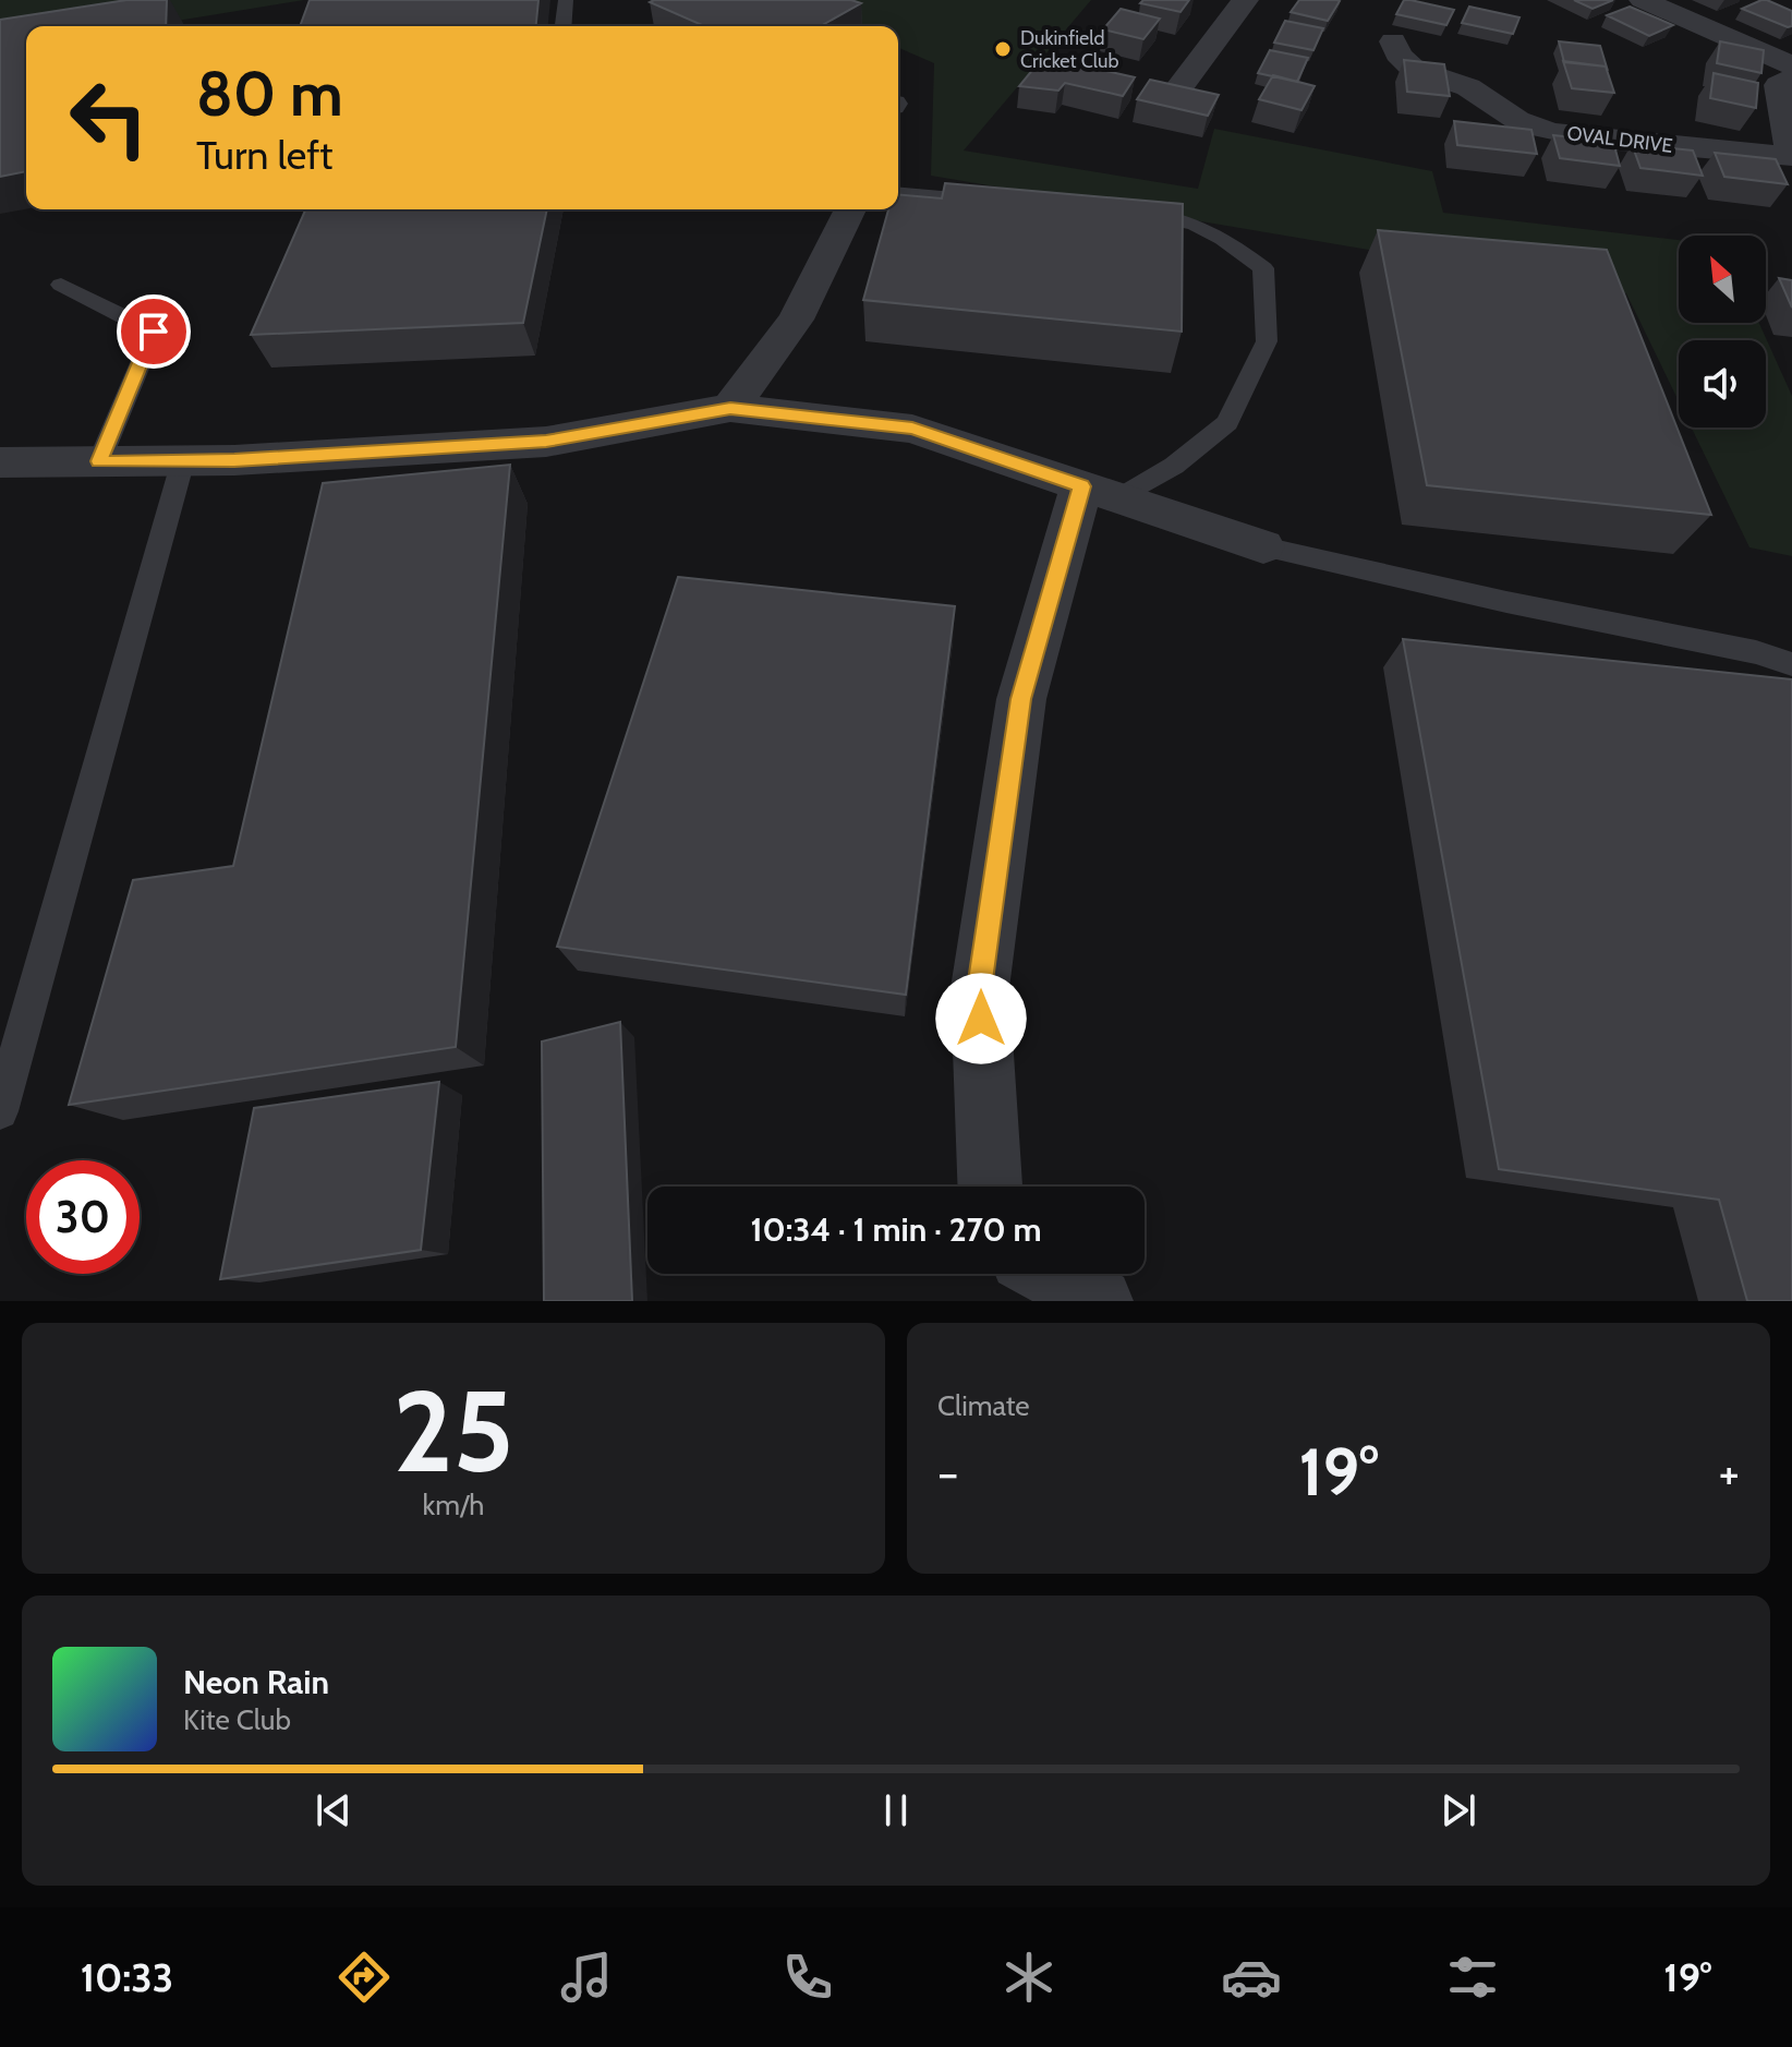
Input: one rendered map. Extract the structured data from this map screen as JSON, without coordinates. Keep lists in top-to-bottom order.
{
  "streets": {
    "street": ["OVAL DRIVE"]
  },
  "places": ["Dukinfield Cricket Club"],
  "north": "top left",
  "page": {
    "turn": ["80 m", "Turn left"],
    "limit": "30",
    "trip": "10:34 · 1 min · 270 m",
    "tile": [
      ["25", "km/h"],
      "Climate"
    ],
    "heat": ["−", "19°", "+"],
    "song": ["Neon Rain", "Kite Club"],
    "tabs": ["10:33", "19°"]
  }
}
